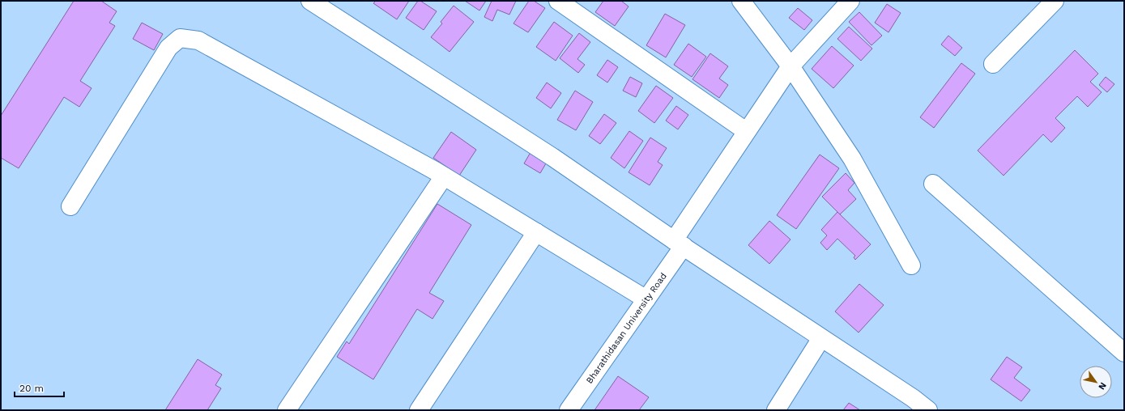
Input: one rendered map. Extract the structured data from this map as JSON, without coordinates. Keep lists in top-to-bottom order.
{
  "streets": {
    "street": ["Bharathidasan University Road"]
  },
  "scale_bar": "20 m",
  "north": "bottom right"
}
